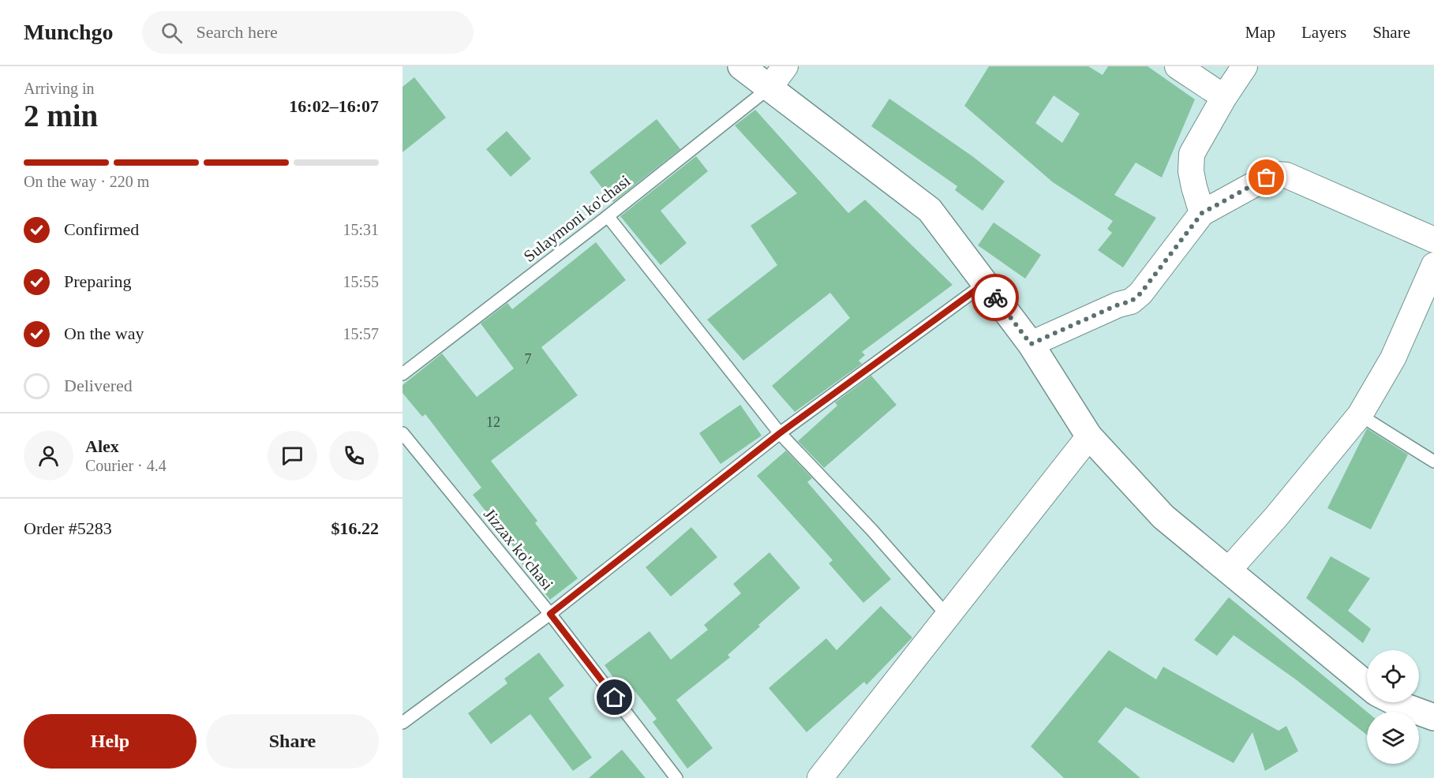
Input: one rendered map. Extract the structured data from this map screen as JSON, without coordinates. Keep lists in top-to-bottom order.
{
  "streets": {
    "lane": ["Sulaymoni ko'chasi", "Jizzax ko'chasi"]
  },
  "house_numbers": ["7", "12"],
  "page": {
    "header": "Munchgo",
    "search": "Search here",
    "nav": ["Map", "Layers", "Share"],
    "heading": ["2 min", "Arriving in", "16:02–16:07"],
    "panel": [
      "Alex",
      "Courier · 4.4",
      "Order #5283",
      "$16.22"
    ],
    "bar": "On the way · 220 m",
    "list": [
      ["Confirmed", "15:31"],
      ["Preparing", "15:55"],
      ["On the way", "15:57"],
      "Delivered"
    ],
    "buttons": ["Help", "Share"]
  }
}
